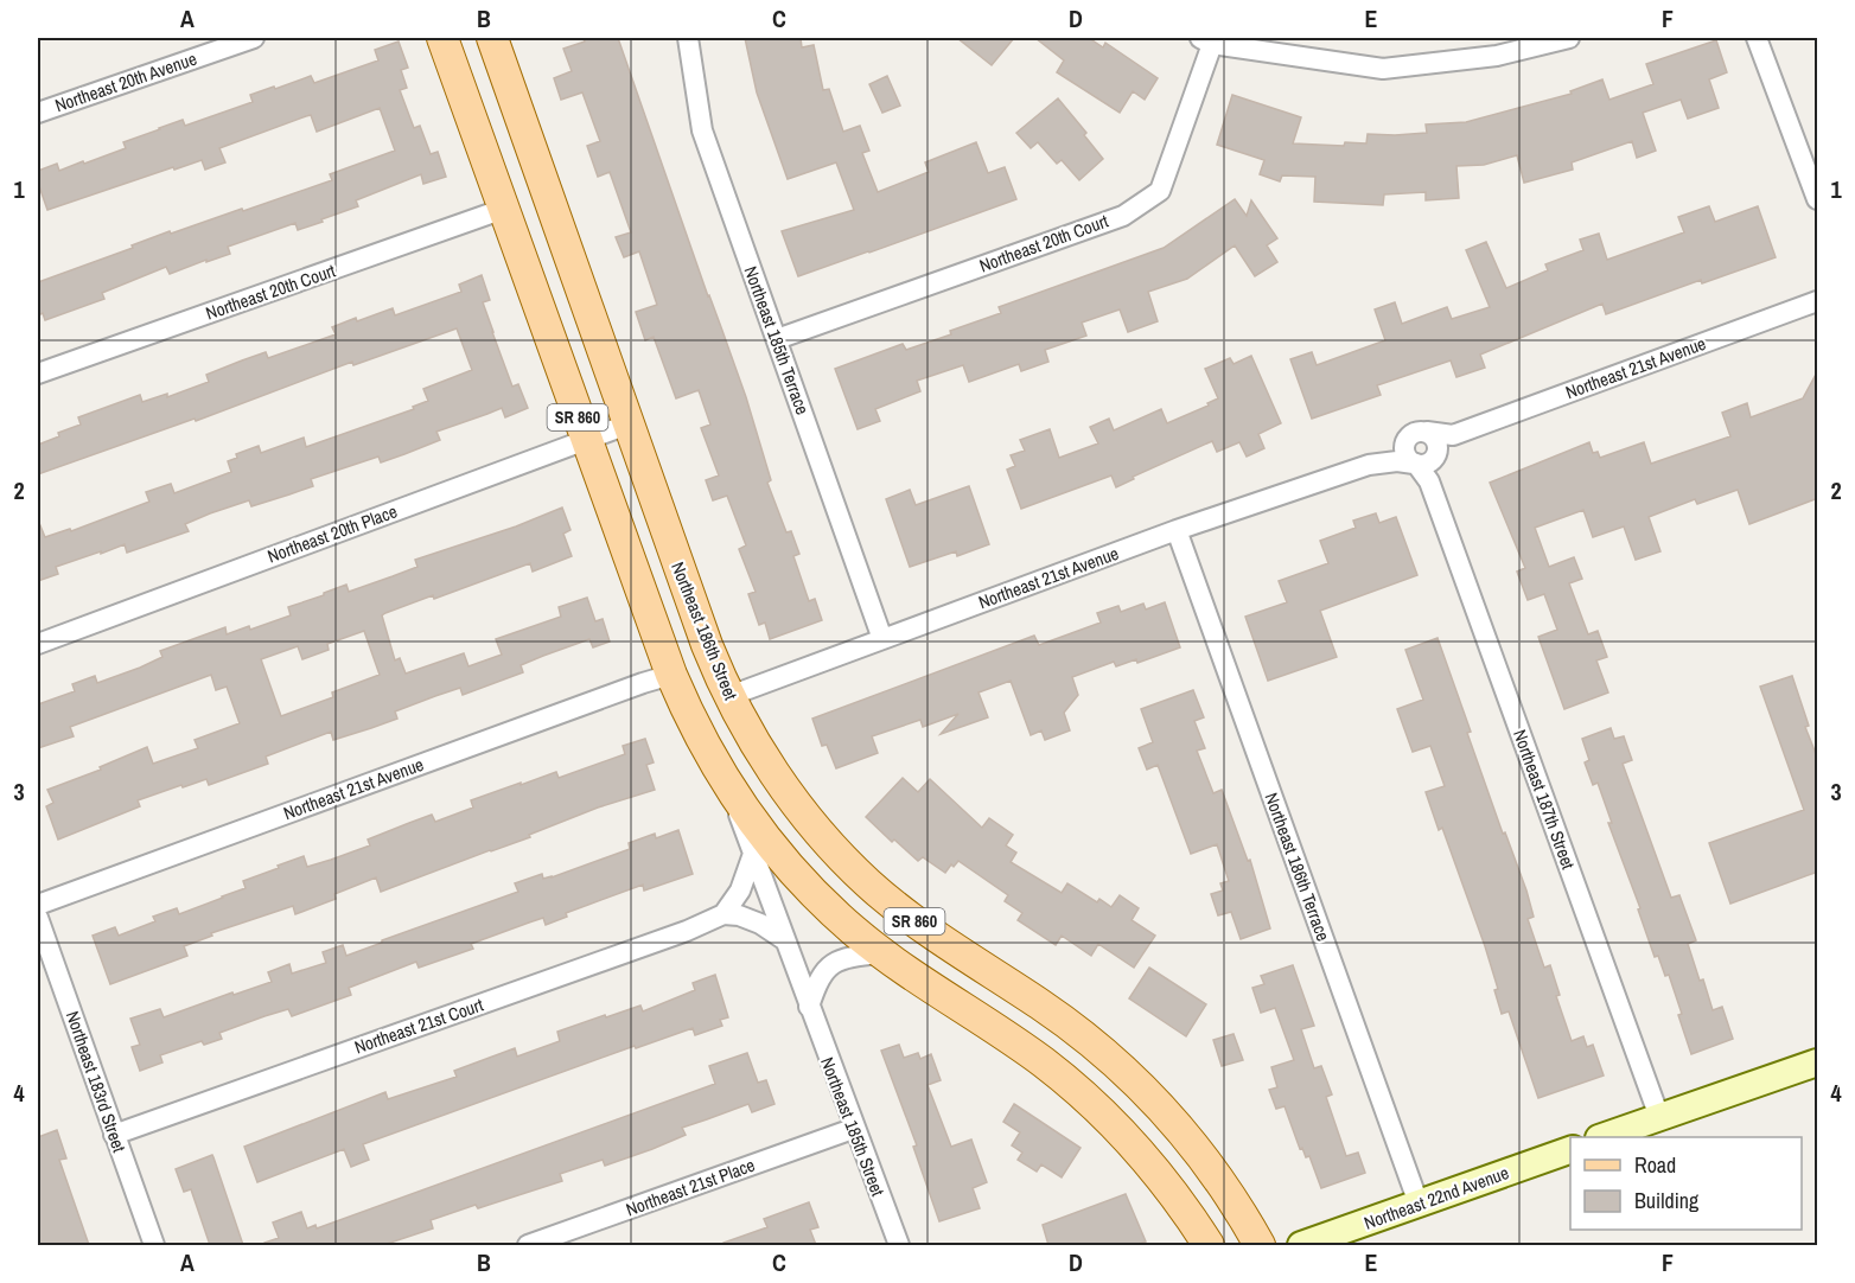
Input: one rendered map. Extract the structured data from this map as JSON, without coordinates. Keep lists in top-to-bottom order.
{
  "streets": {
    "main road": ["SR 860", "Northeast 186th Street"],
    "street": [
      "Northeast 20th Avenue",
      "Northeast 20th Court",
      "Northeast 185th Terrace",
      "Northeast 21st Avenue",
      "Northeast 20th Place",
      "Northeast 187th Street",
      "Northeast 186th Terrace",
      "Northeast 21st Court",
      "Northeast 183rd Street",
      "Northeast 185th Street",
      "Northeast 21st Place",
      "Northeast 22nd Avenue"
    ]
  },
  "crossings": [
    ["Northeast 20th Court", "Northeast 185th Terrace"],
    ["Northeast 20th Court", "SR 860"],
    ["Northeast 185th Terrace", "Northeast 21st Avenue"],
    ["Northeast 21st Avenue", "SR 860"],
    ["Northeast 21st Avenue", "Northeast 186th Street"],
    ["Northeast 21st Avenue", "Northeast 187th Street"],
    ["Northeast 21st Avenue", "Northeast 186th Terrace"],
    ["SR 860", "Northeast 20th Place"],
    ["SR 860", "Northeast 185th Street"],
    ["Northeast 20th Place", "Northeast 186th Street"],
    ["Northeast 186th Terrace", "Northeast 22nd Avenue"],
    ["Northeast 21st Court", "Northeast 183rd Street"],
    ["Northeast 185th Street", "Northeast 21st Place"]
  ],
  "legend": ["Road", "Building"],
  "grid": {
    "columns": [
      "A",
      "B",
      "C",
      "D",
      "E",
      "F"
    ],
    "rows": [
      "1",
      "2",
      "3",
      "4"
    ]
  }
}
